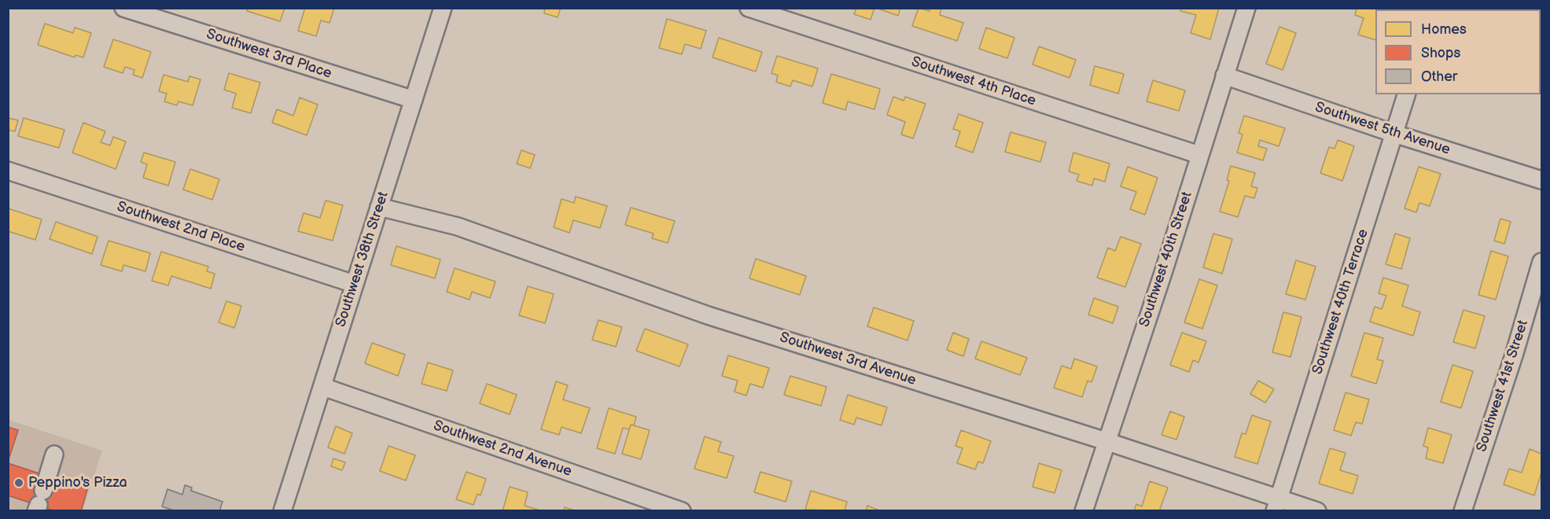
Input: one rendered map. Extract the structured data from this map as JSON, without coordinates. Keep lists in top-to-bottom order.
{
  "streets": {
    "street": [
      "Southwest 3rd Place",
      "Southwest 4th Place",
      "Southwest 5th Avenue",
      "Southwest 2nd Place",
      "Southwest 38th Street",
      "Southwest 40th Street",
      "Southwest 40th Terrace",
      "Southwest 3rd Avenue",
      "Southwest 41st Street",
      "Southwest 2nd Avenue"
    ]
  },
  "crossings": [
    ["Southwest 3rd Place", "Southwest 38th Street"],
    ["Southwest 4th Place", "Southwest 40th Street"],
    ["Southwest 5th Avenue", "Southwest 40th Street"],
    ["Southwest 5th Avenue", "Southwest 40th Terrace"],
    ["Southwest 2nd Place", "Southwest 38th Street"],
    ["Southwest 38th Street", "Southwest 3rd Avenue"],
    ["Southwest 38th Street", "Southwest 2nd Avenue"],
    ["Southwest 40th Street", "Southwest 3rd Avenue"],
    ["Southwest 40th Terrace", "Southwest 3rd Avenue"]
  ],
  "places": ["Peppino's Pizza"],
  "legend": ["Homes", "Shops", "Other"]
}
